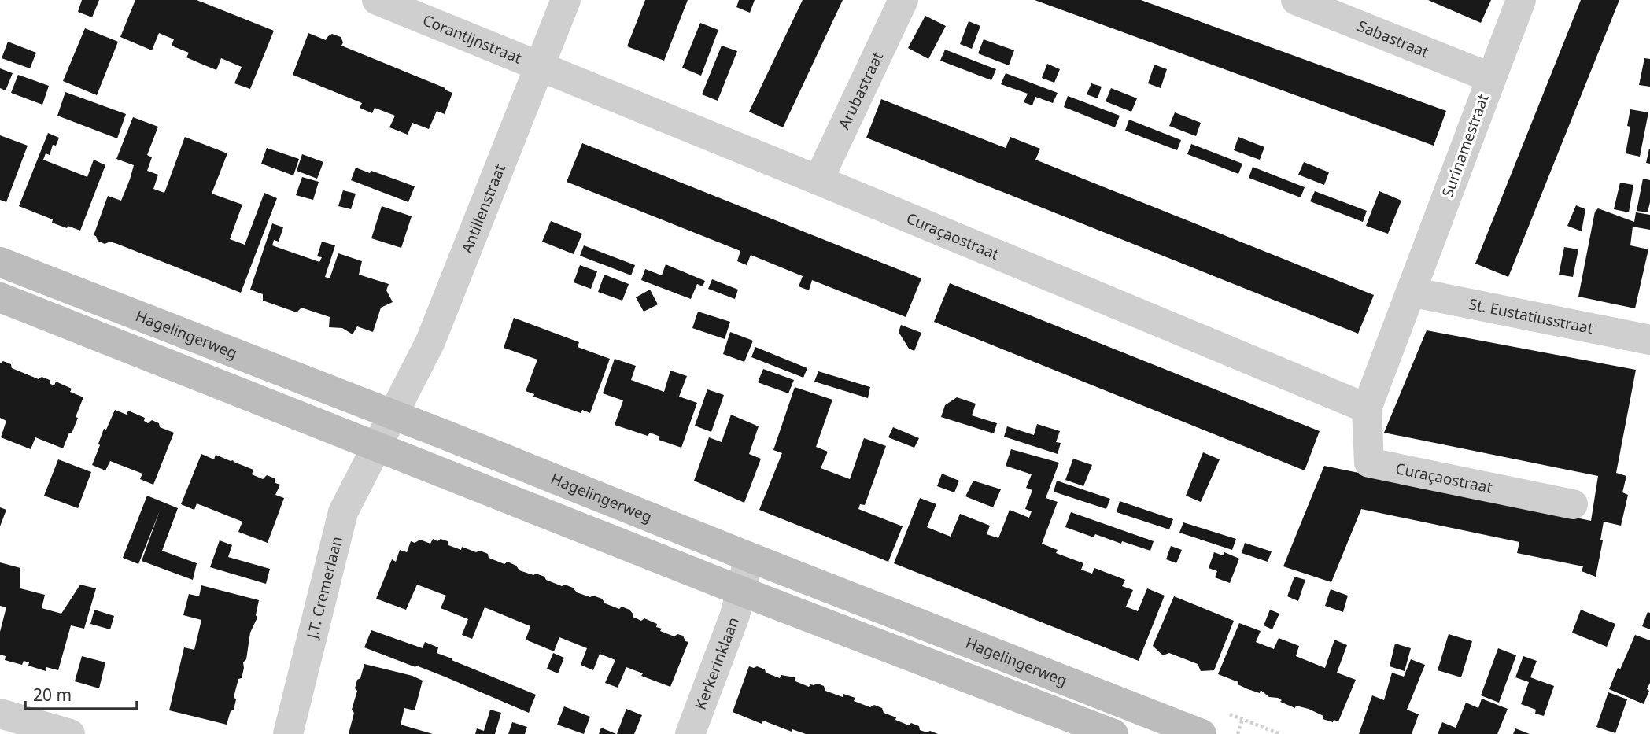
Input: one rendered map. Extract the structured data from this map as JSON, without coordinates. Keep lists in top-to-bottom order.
{
  "streets": {
    "main road": ["Hagelingerweg"],
    "street": [
      "Sabastraat",
      "Corantijnstraat",
      "Arubastraat",
      "Surinamestraat",
      "Antillenstraat",
      "Curaçaostraat",
      "St. Eustatiusstraat",
      "J.T. Cremerlaan",
      "Kerkerinklaan"
    ]
  },
  "crossings": [
    ["Sabastraat", "Surinamestraat"],
    ["Corantijnstraat", "Antillenstraat"],
    ["Corantijnstraat", "Curaçaostraat"],
    ["Arubastraat", "Curaçaostraat"],
    ["Surinamestraat", "Curaçaostraat"],
    ["Surinamestraat", "St. Eustatiusstraat"],
    ["Antillenstraat", "Curaçaostraat"],
    ["Antillenstraat", "Hagelingerweg"],
    ["Antillenstraat", "J.T. Cremerlaan"],
    ["Curaçaostraat", "St. Eustatiusstraat"],
    ["Hagelingerweg", "Kerkerinklaan"]
  ],
  "scale_bar": "20 m"
}
